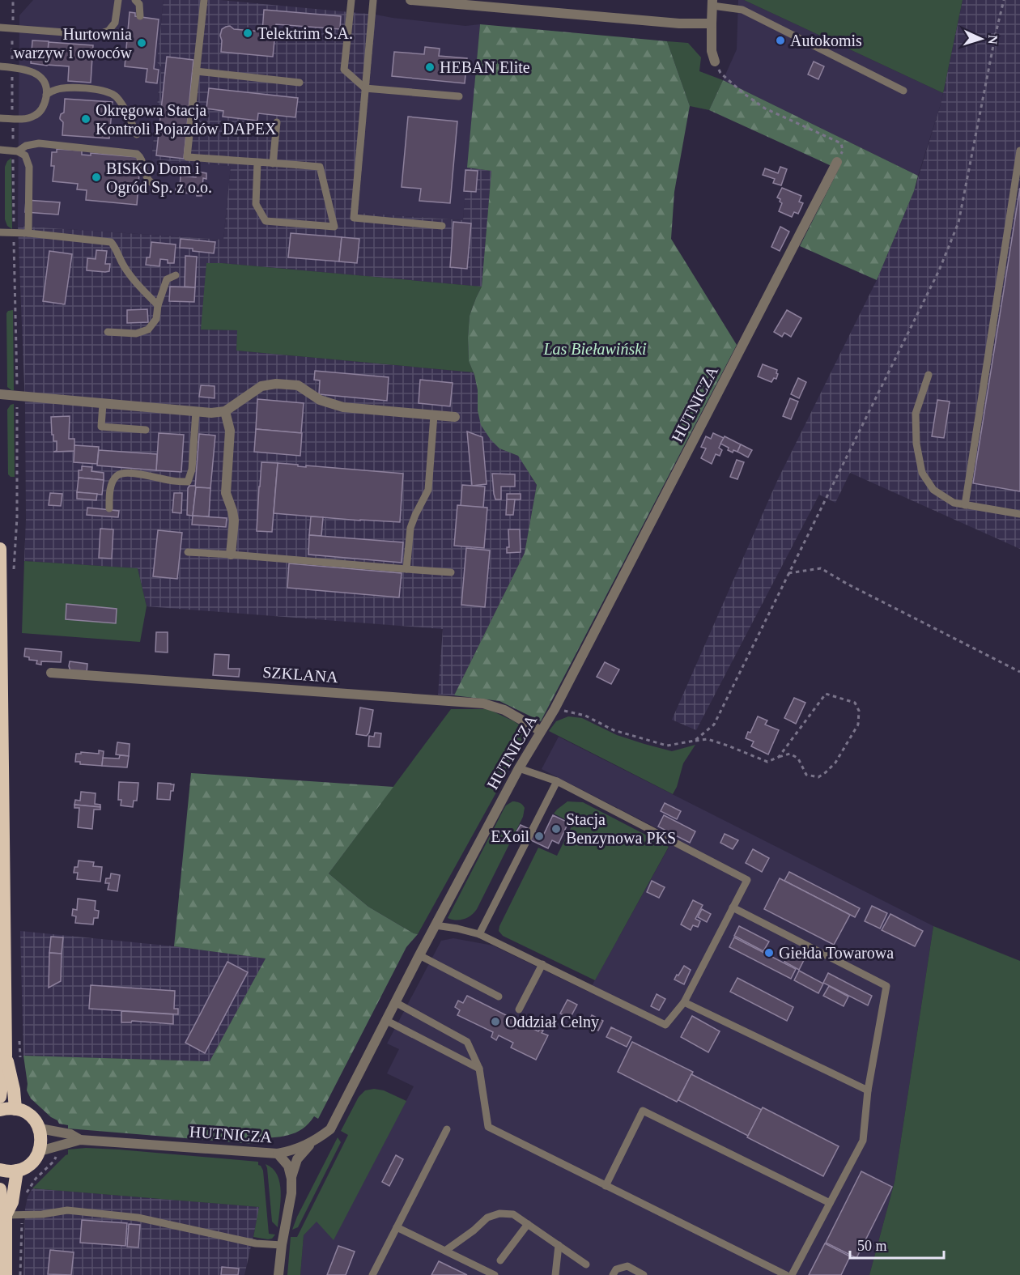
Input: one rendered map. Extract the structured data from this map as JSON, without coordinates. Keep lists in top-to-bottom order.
{
  "streets": {
    "street": ["HUTNICZA", "SZKLANA"]
  },
  "crossings": [
    ["HUTNICZA", "SZKLANA"]
  ],
  "parks": ["Las Bieławiński"],
  "places": [
    "Telektrim S.A.",
    "Autokomis",
    "Hurtownia warzyw i owoców",
    "HEBAN Elite",
    "Okręgowa Stacja Kontroli Pojazdów DAPEX",
    "BISKO Dom i Ogród Sp. z o.o.",
    "Stacja Benzynowa PKS",
    "EXoil",
    "Giełda Towarowa",
    "Oddział Celny"
  ],
  "scale_bar": "50 m",
  "north": "right"
}
